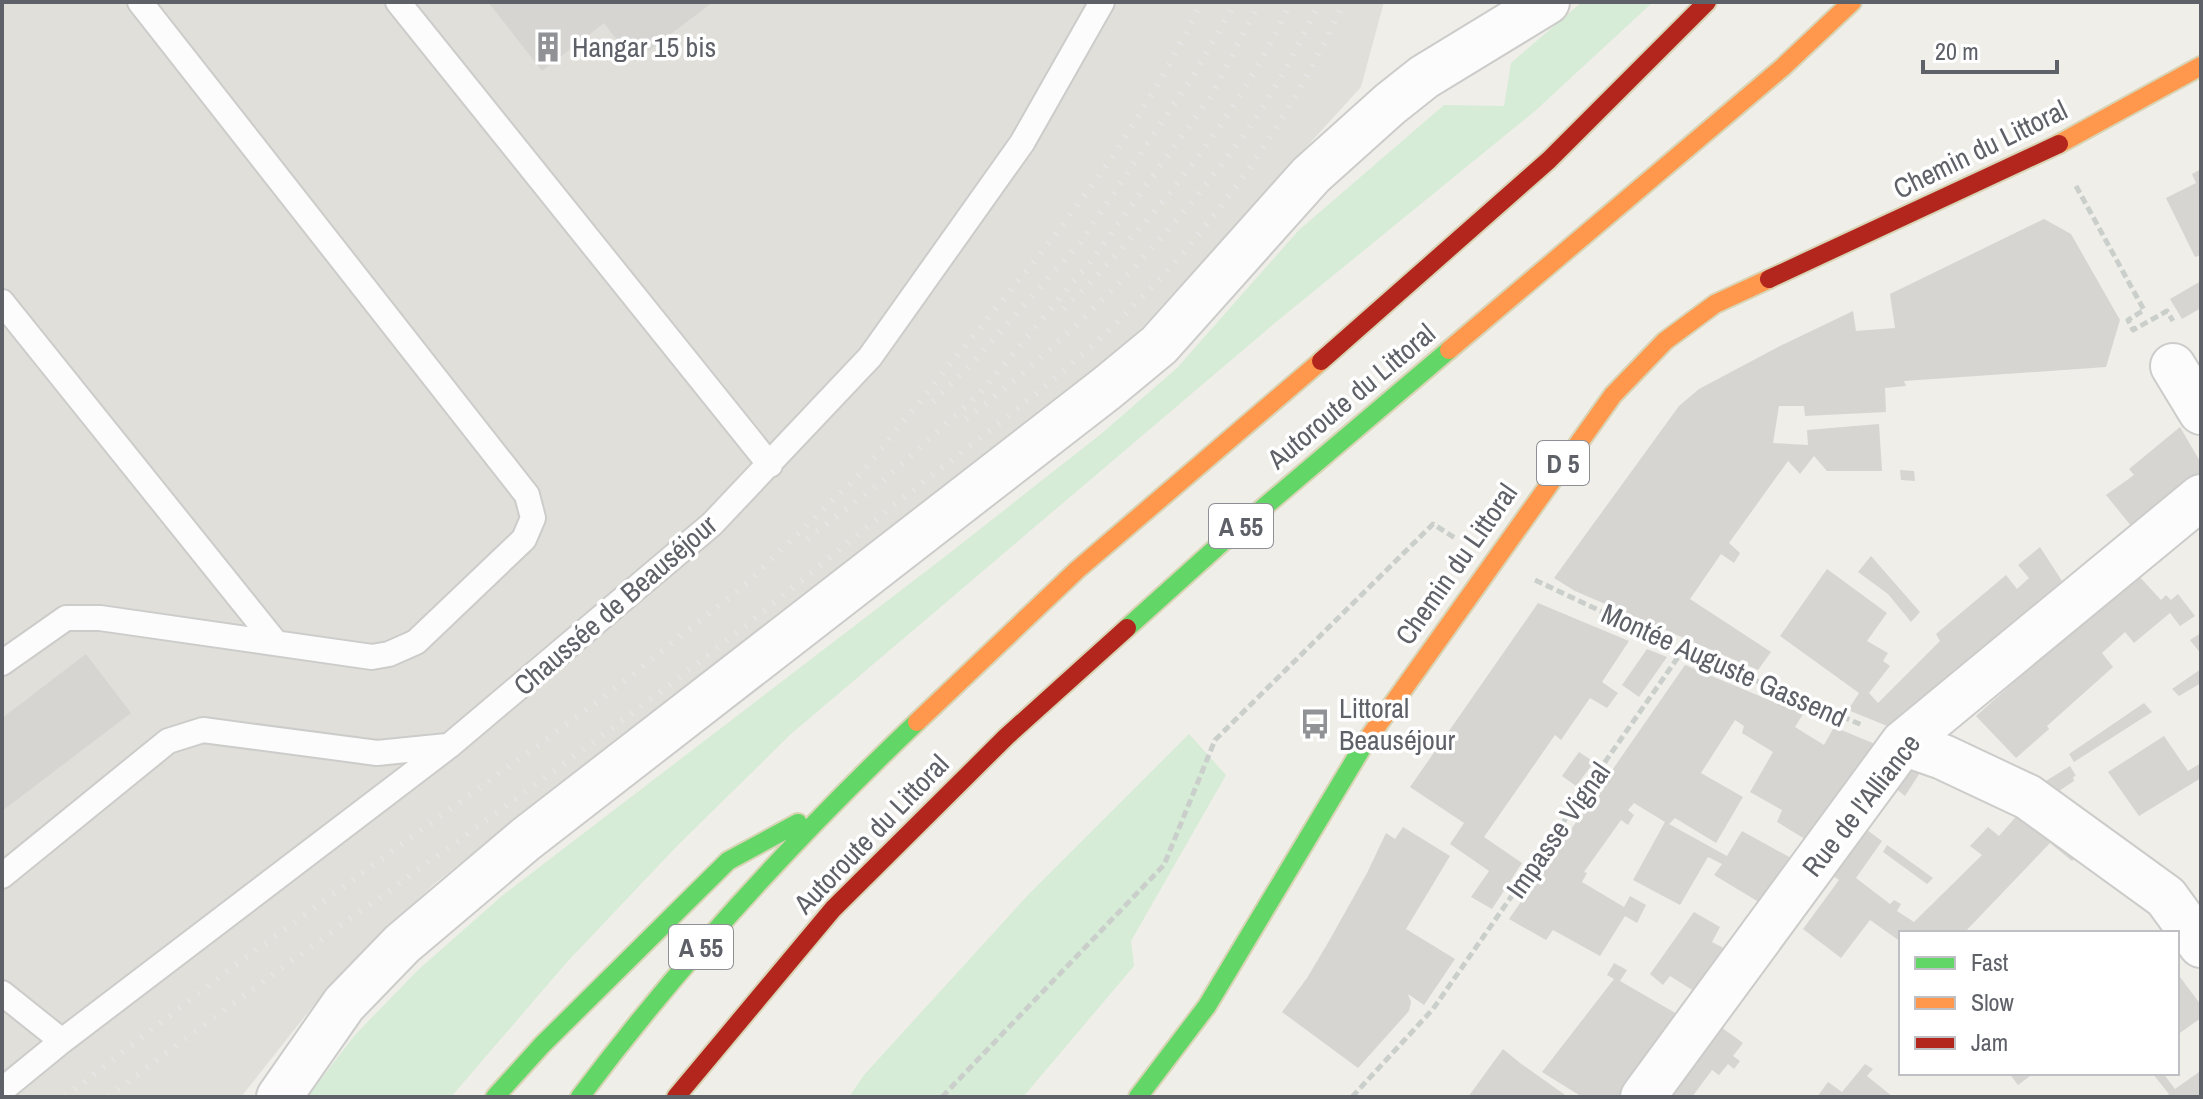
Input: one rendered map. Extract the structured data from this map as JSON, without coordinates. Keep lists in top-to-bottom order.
{
  "streets": {
    "main road": [
      "Chemin du Littoral",
      "Autoroute du Littoral",
      "D 5",
      "A 55"
    ],
    "street": ["Rue de l'Alliance"],
    "lane": ["Chaussée de Beauséjour"],
    "path": ["Montée Auguste Gassend", "Impasse Vignal"]
  },
  "crossings": [
    ["Chemin du Littoral", "Montée Auguste Gassend"],
    ["Montée Auguste Gassend", "Rue de l'Alliance"],
    ["Montée Auguste Gassend", "Impasse Vignal"]
  ],
  "places": {
    "building": ["Hangar 15 bis"],
    "bus stop": ["Littoral Beauséjour"]
  },
  "legend": ["Fast", "Slow", "Jam"],
  "scale_bar": "20 m"
}
